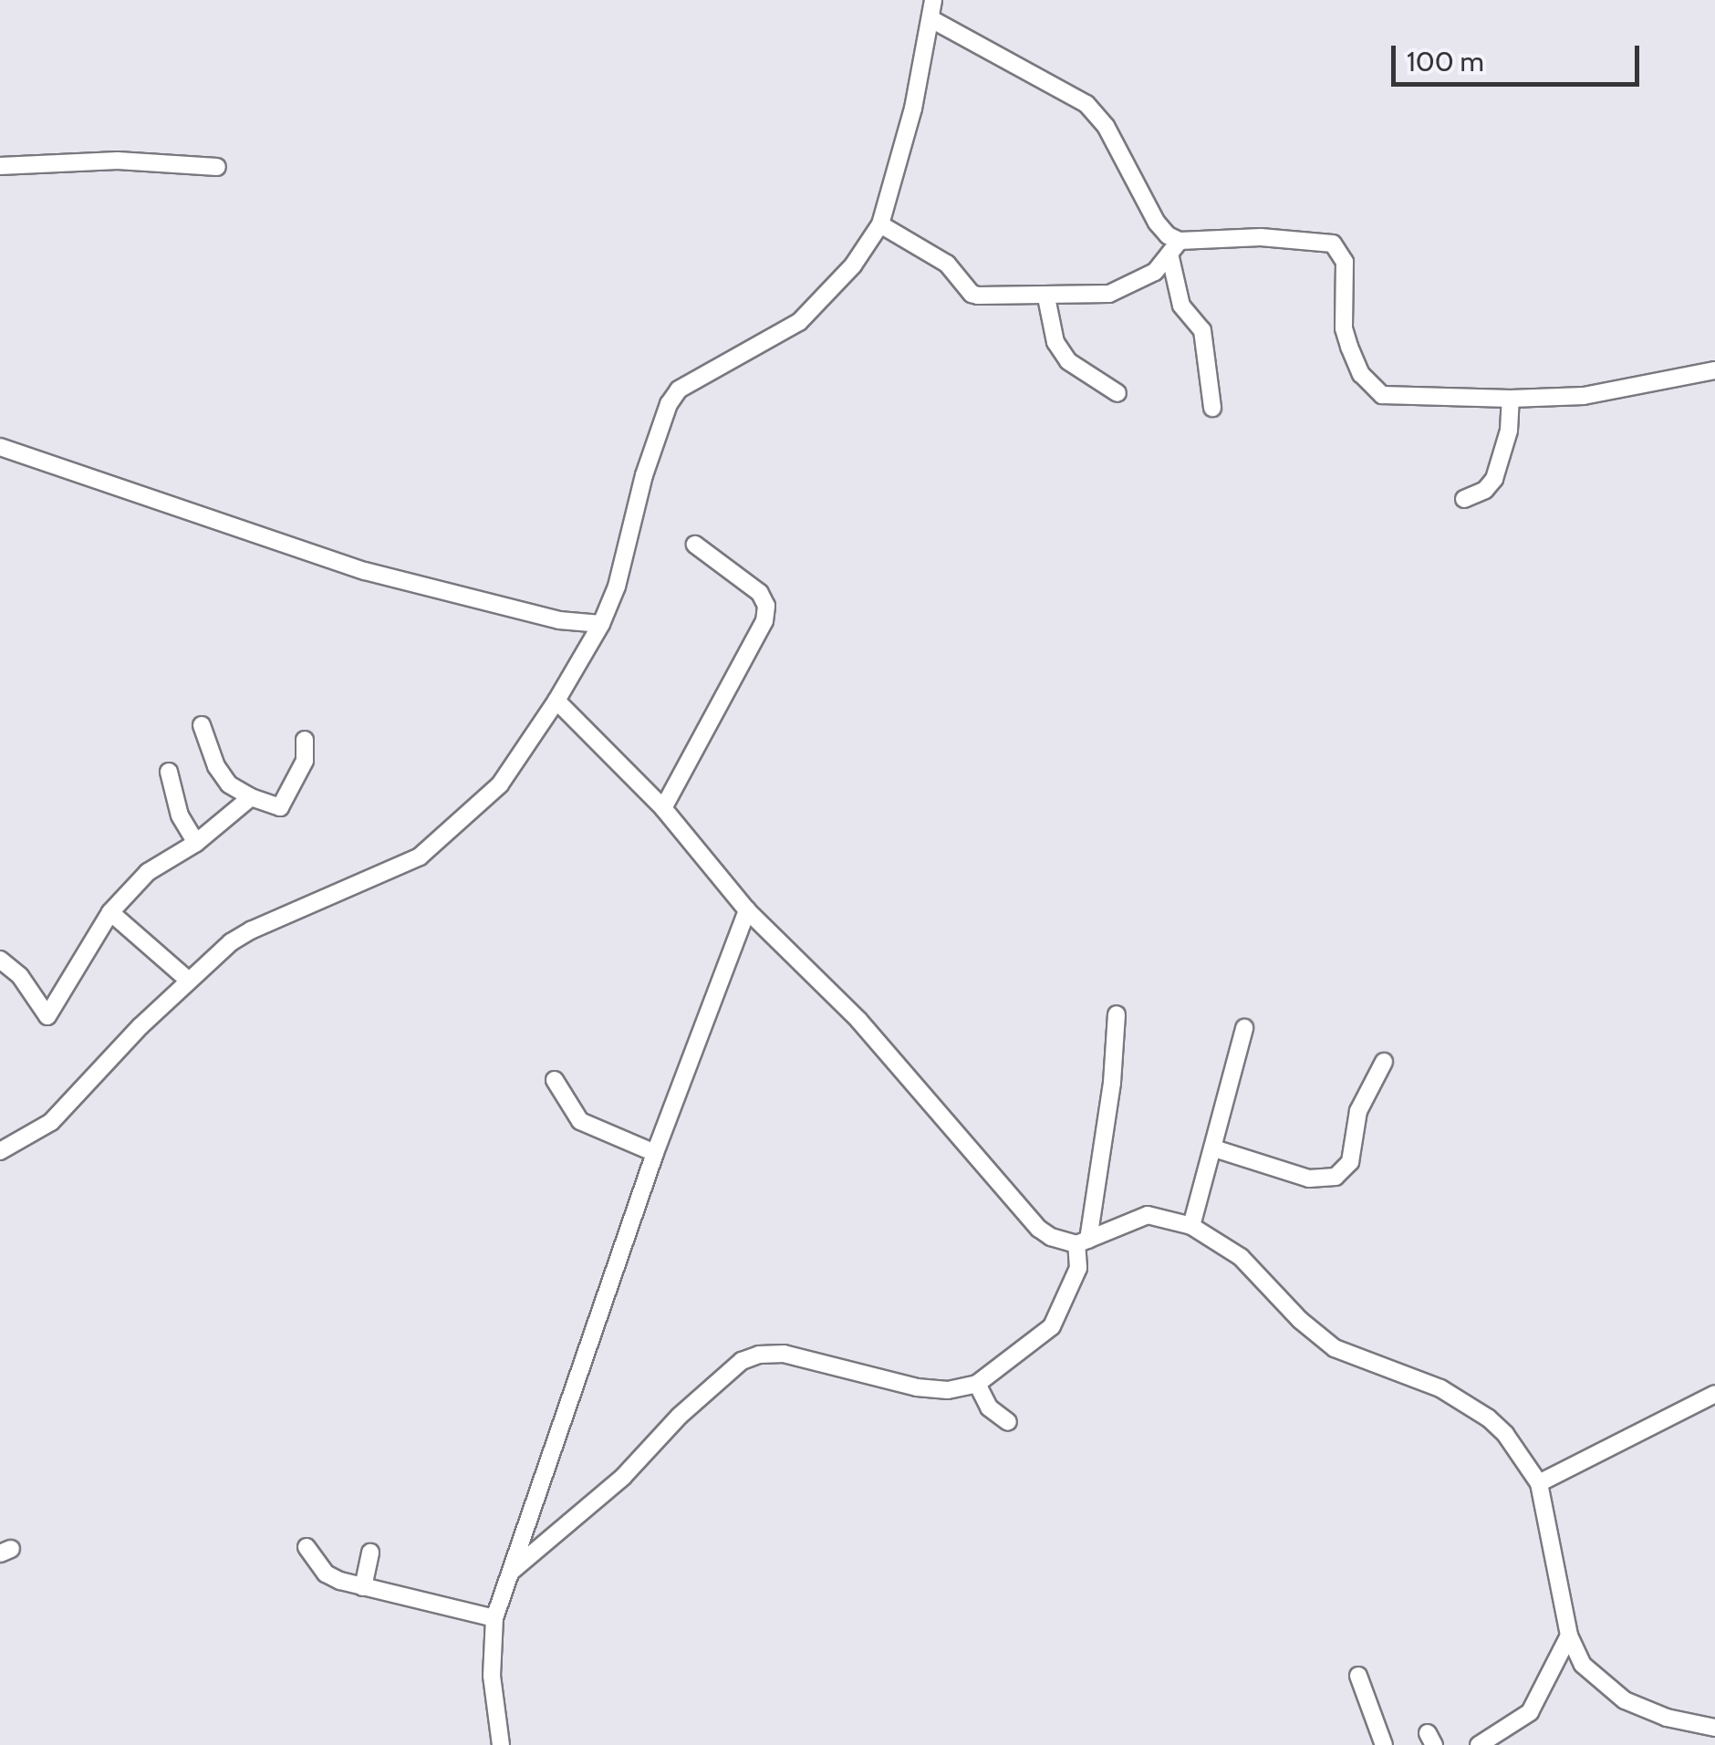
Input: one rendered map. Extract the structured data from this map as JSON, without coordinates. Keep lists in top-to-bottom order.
{
  "scale_bar": "100 m"
}
